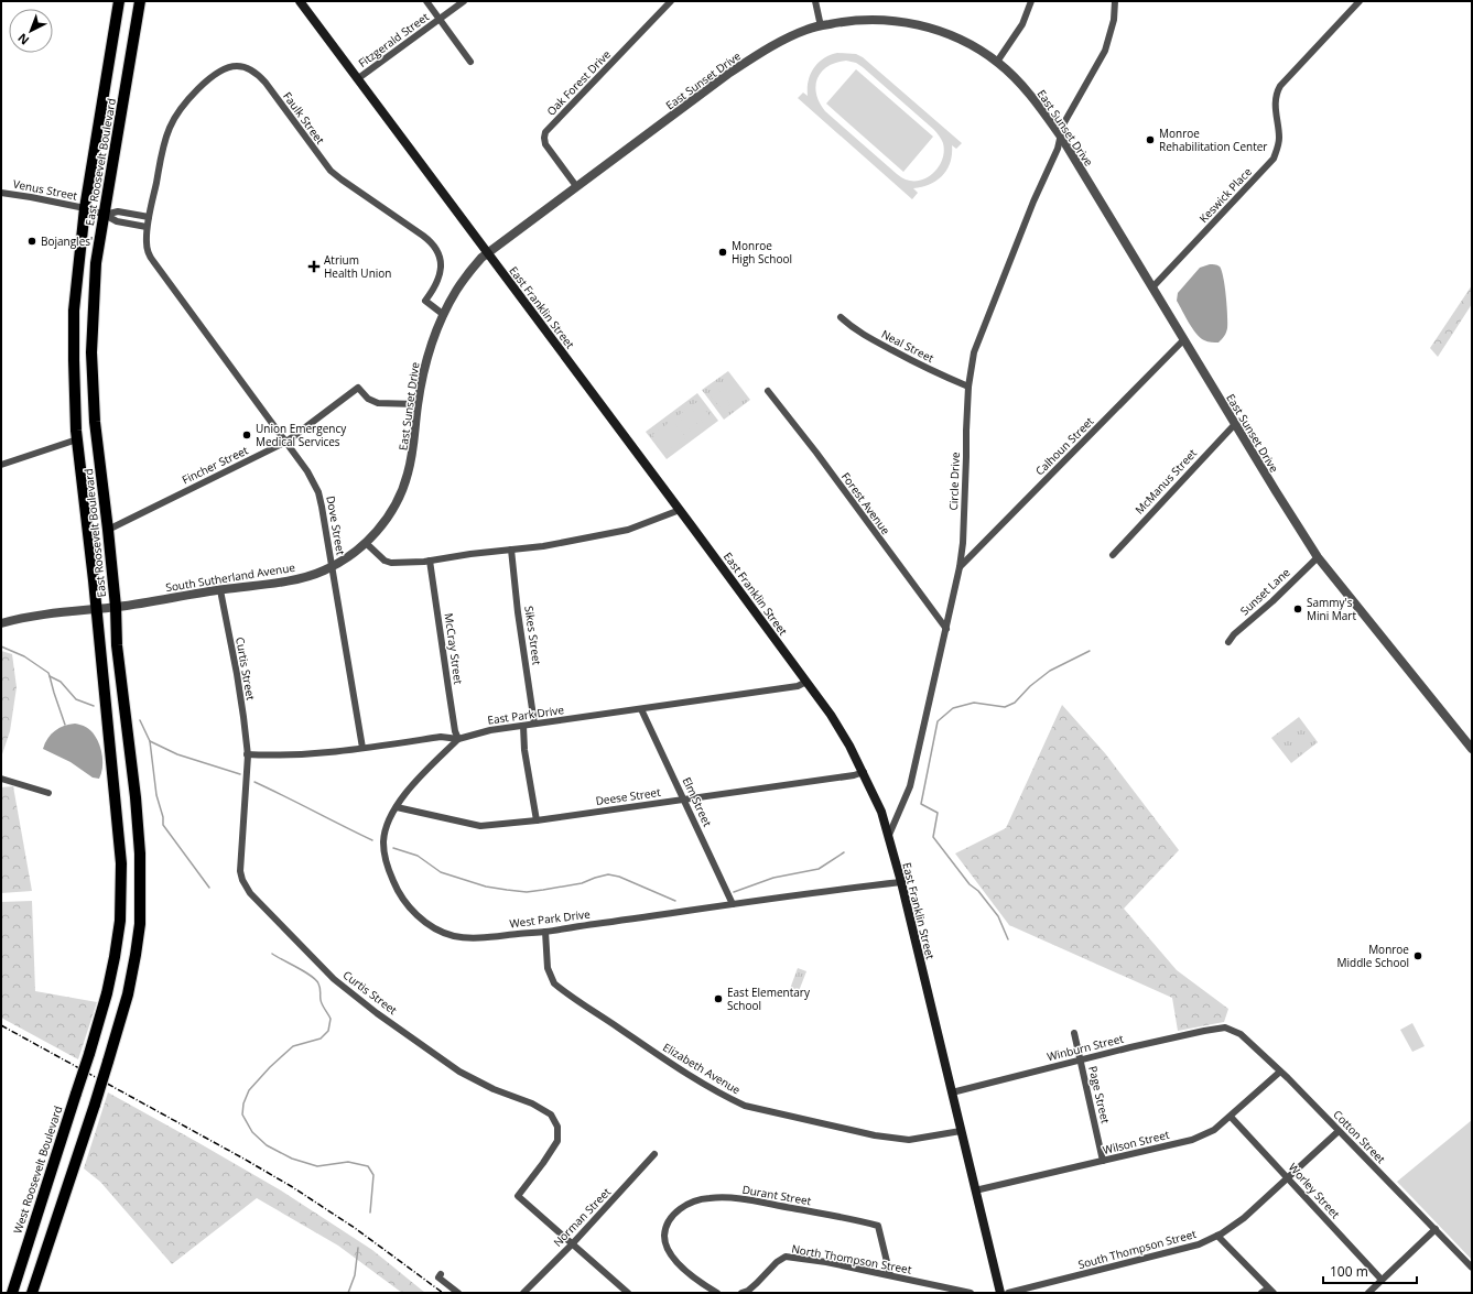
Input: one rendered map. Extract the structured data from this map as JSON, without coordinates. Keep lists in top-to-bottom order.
{
  "streets": {
    "highway": ["East Roosevelt Boulevard", "West Roosevelt Boulevard"],
    "main road": ["East Franklin Street"],
    "street": [
      "Fitzgerald Street",
      "East Sunset Drive",
      "Oak Forest Drive",
      "Faulk Street",
      "Venus Street",
      "Keswick Place",
      "Neal Street",
      "Calhoun Street",
      "Fincher Street",
      "Circle Drive",
      "McManus Street",
      "Forest Avenue",
      "Dove Street",
      "South Sutherland Avenue",
      "Sunset Lane",
      "Sikes Street",
      "McCray Street",
      "Curtis Street",
      "East Park Drive",
      "Deese Street",
      "Elm Street",
      "West Park Drive",
      "Winburn Street",
      "Elizabeth Avenue",
      "Page Street",
      "Cotton Street",
      "Wilson Street",
      "Worley Street",
      "Durant Street",
      "Norman Street",
      "South Thompson Street",
      "North Thompson Street"
    ]
  },
  "crossings": [
    ["Fitzgerald Street", "East Franklin Street"],
    ["East Sunset Drive", "Oak Forest Drive"],
    ["East Sunset Drive", "Faulk Street"],
    ["East Sunset Drive", "Keswick Place"],
    ["East Sunset Drive", "East Franklin Street"],
    ["East Sunset Drive", "Calhoun Street"],
    ["East Sunset Drive", "Fincher Street"],
    ["East Sunset Drive", "Circle Drive"],
    ["East Sunset Drive", "McManus Street"],
    ["East Sunset Drive", "South Sutherland Avenue"],
    ["East Sunset Drive", "Sunset Lane"],
    ["Faulk Street", "Dove Street"],
    ["East Roosevelt Boulevard", "Venus Street"],
    ["East Roosevelt Boulevard", "Fincher Street"],
    ["East Roosevelt Boulevard", "South Sutherland Avenue"],
    ["East Roosevelt Boulevard", "West Roosevelt Boulevard"],
    ["East Franklin Street", "Circle Drive"],
    ["East Franklin Street", "East Park Drive"],
    ["East Franklin Street", "Deese Street"],
    ["East Franklin Street", "West Park Drive"],
    ["East Franklin Street", "Winburn Street"],
    ["East Franklin Street", "Elizabeth Avenue"],
    ["East Franklin Street", "Wilson Street"],
    ["Neal Street", "Circle Drive"],
    ["Calhoun Street", "Circle Drive"],
    ["Fincher Street", "Dove Street"],
    ["Circle Drive", "Forest Avenue"],
    ["Dove Street", "South Sutherland Avenue"],
    ["Dove Street", "East Park Drive"],
    ["South Sutherland Avenue", "Curtis Street"],
    ["Sikes Street", "East Park Drive"],
    ["McCray Street", "East Park Drive"],
    ["McCray Street", "West Park Drive"],
    ["Curtis Street", "East Park Drive"],
    ["Curtis Street", "Norman Street"],
    ["East Park Drive", "Elm Street"],
    ["East Park Drive", "West Park Drive"],
    ["Deese Street", "Elm Street"],
    ["Deese Street", "West Park Drive"],
    ["Elm Street", "West Park Drive"],
    ["West Park Drive", "Elizabeth Avenue"],
    ["Winburn Street", "Page Street"],
    ["Winburn Street", "Cotton Street"],
    ["Page Street", "Wilson Street"],
    ["Cotton Street", "Wilson Street"],
    ["Cotton Street", "South Thompson Street"],
    ["Wilson Street", "Worley Street"],
    ["Worley Street", "South Thompson Street"],
    ["Durant Street", "North Thompson Street"]
  ],
  "places": {
    "other": [
      "Monroe Rehabilitation Center",
      "Bojangles'",
      "Monroe High School",
      "Union Emergency Medical Services",
      "Sammy's Mini Mart",
      "Monroe Middle School",
      "East Elementary School"
    ],
    "health": ["Atrium Health Union"]
  },
  "scale_bar": "100 m",
  "north": "bottom left"
}
